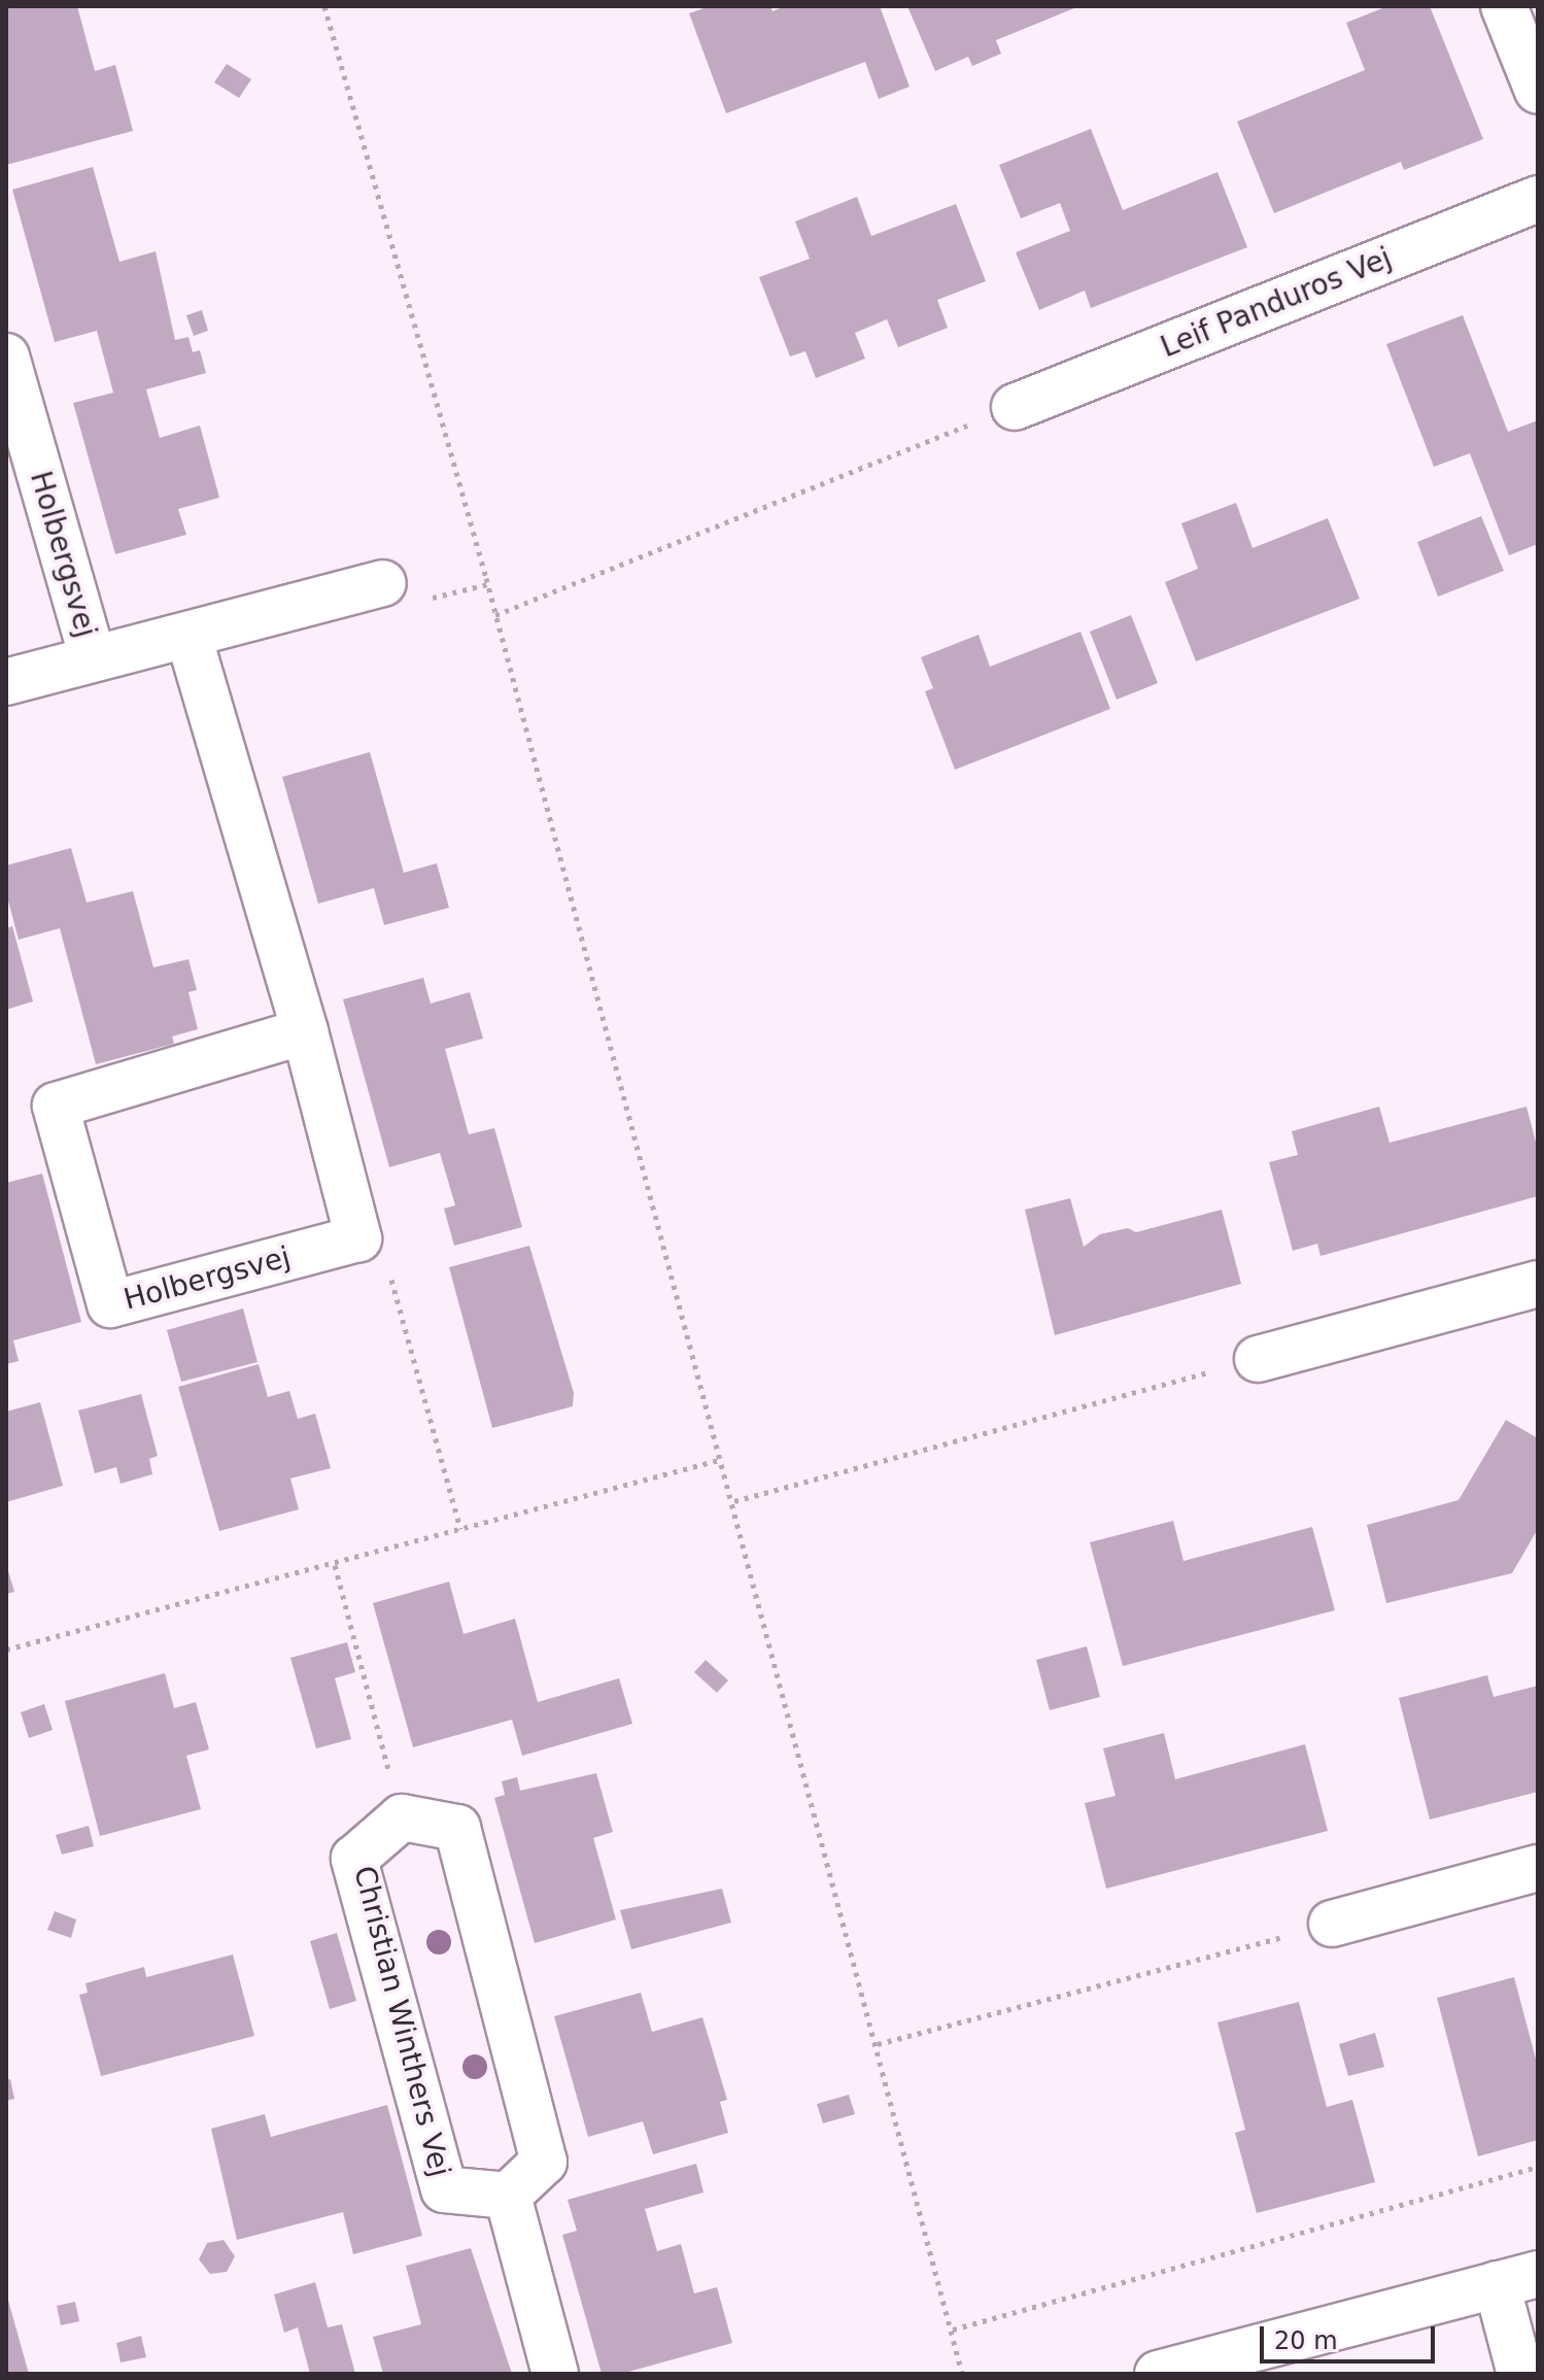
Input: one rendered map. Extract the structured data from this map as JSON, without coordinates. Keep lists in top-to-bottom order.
{
  "streets": {
    "street": ["Leif Panduros Vej", "Holbergsvej", "Christian Winthers Vej"]
  },
  "scale_bar": "20 m"
}
